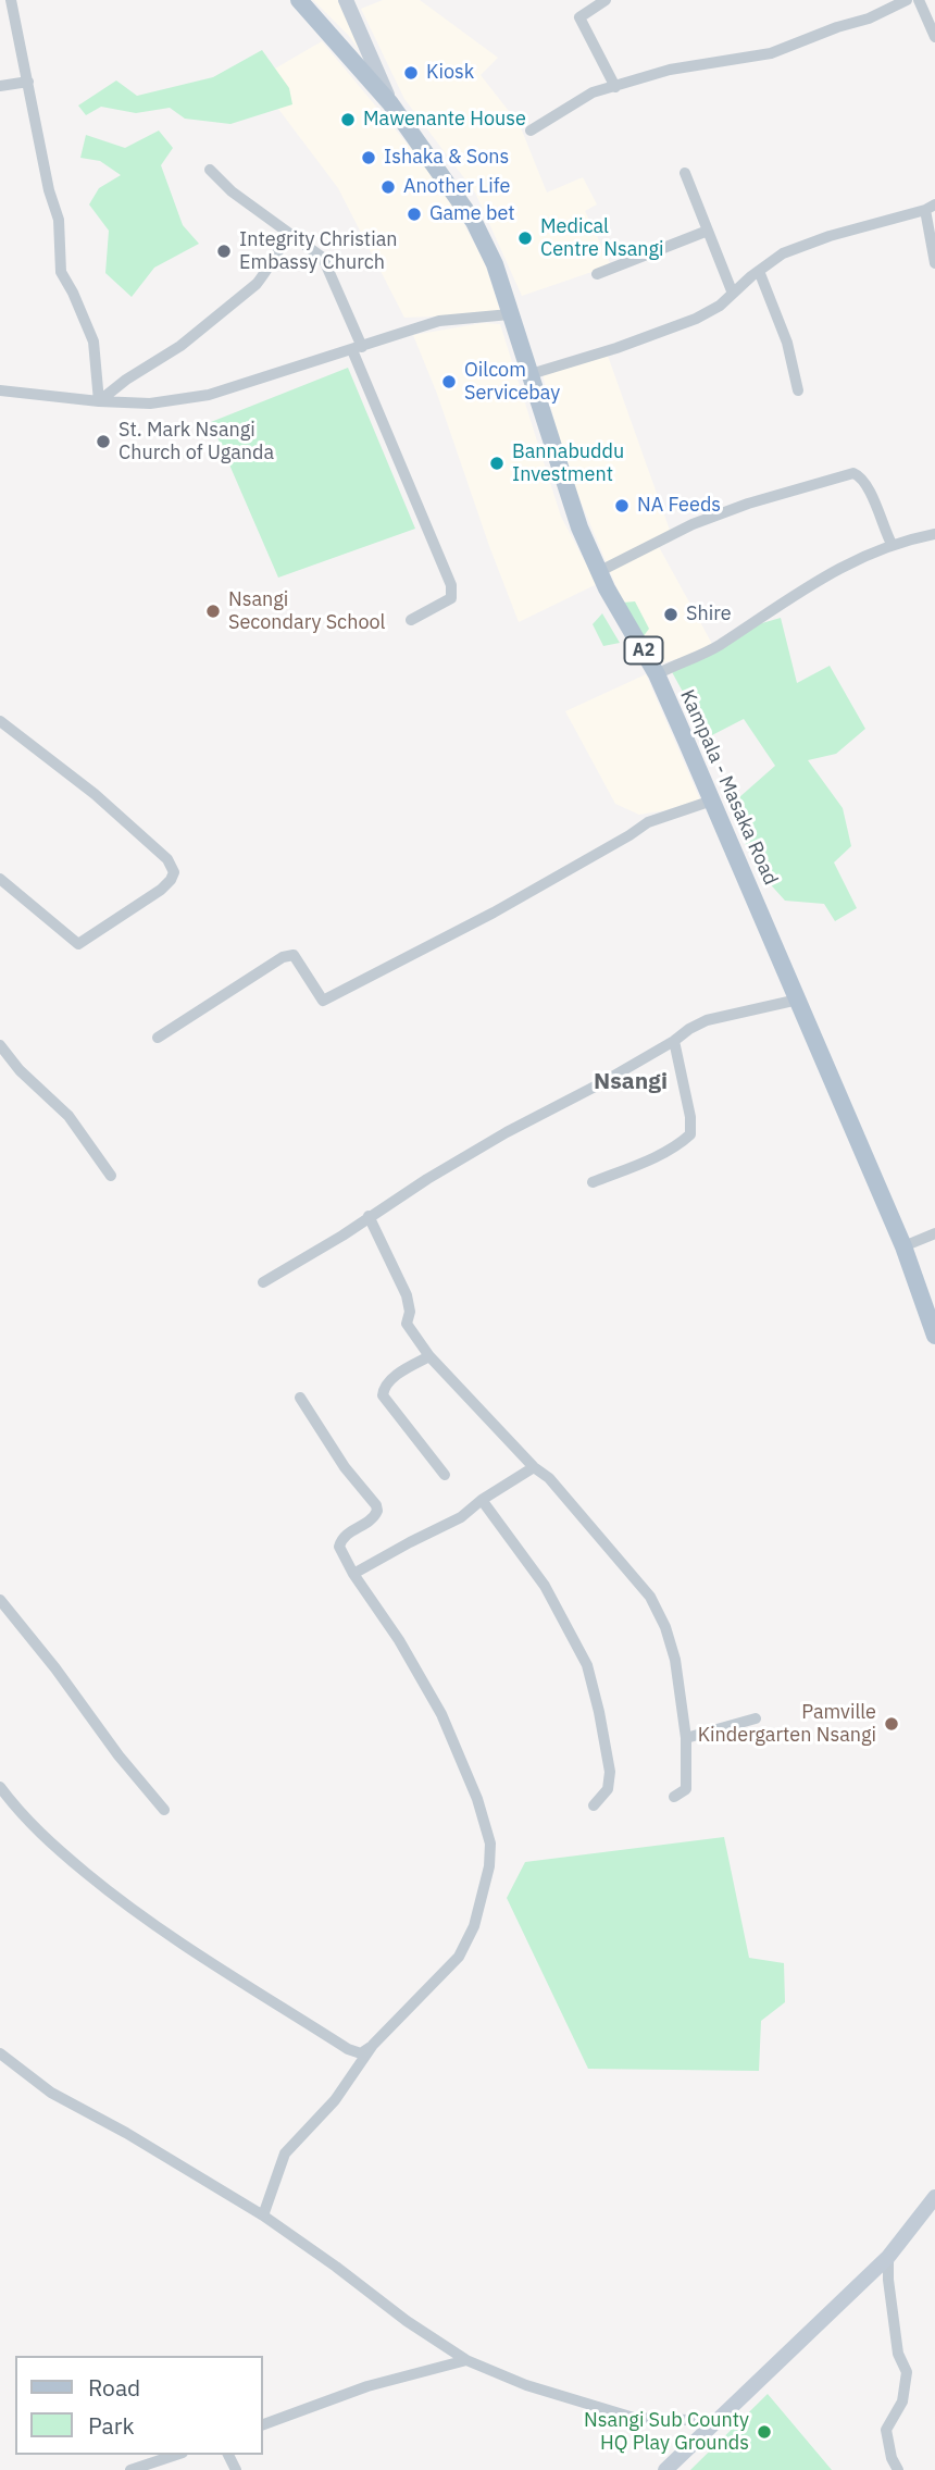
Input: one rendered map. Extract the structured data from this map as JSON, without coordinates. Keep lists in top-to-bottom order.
{
  "streets": {
    "main road": ["A2", "Kampala - Masaka Road"]
  },
  "districts": ["Nsangi"],
  "places": [
    "Kiosk",
    "Mawenante House",
    "Ishaka & Sons",
    "Another Life",
    "Game bet",
    "Medical Centre Nsangi",
    "Integrity Christian Embassy Church",
    "Oilcom Servicebay",
    "St. Mark Nsangi Church of Uganda",
    "Bannabuddu Investment",
    "NA Feeds",
    "Nsangi Secondary School",
    "Shire",
    "Pamville Kindergarten Nsangi",
    "Nsangi Sub County HQ Play Grounds"
  ],
  "legend": ["Road", "Park"]
}
